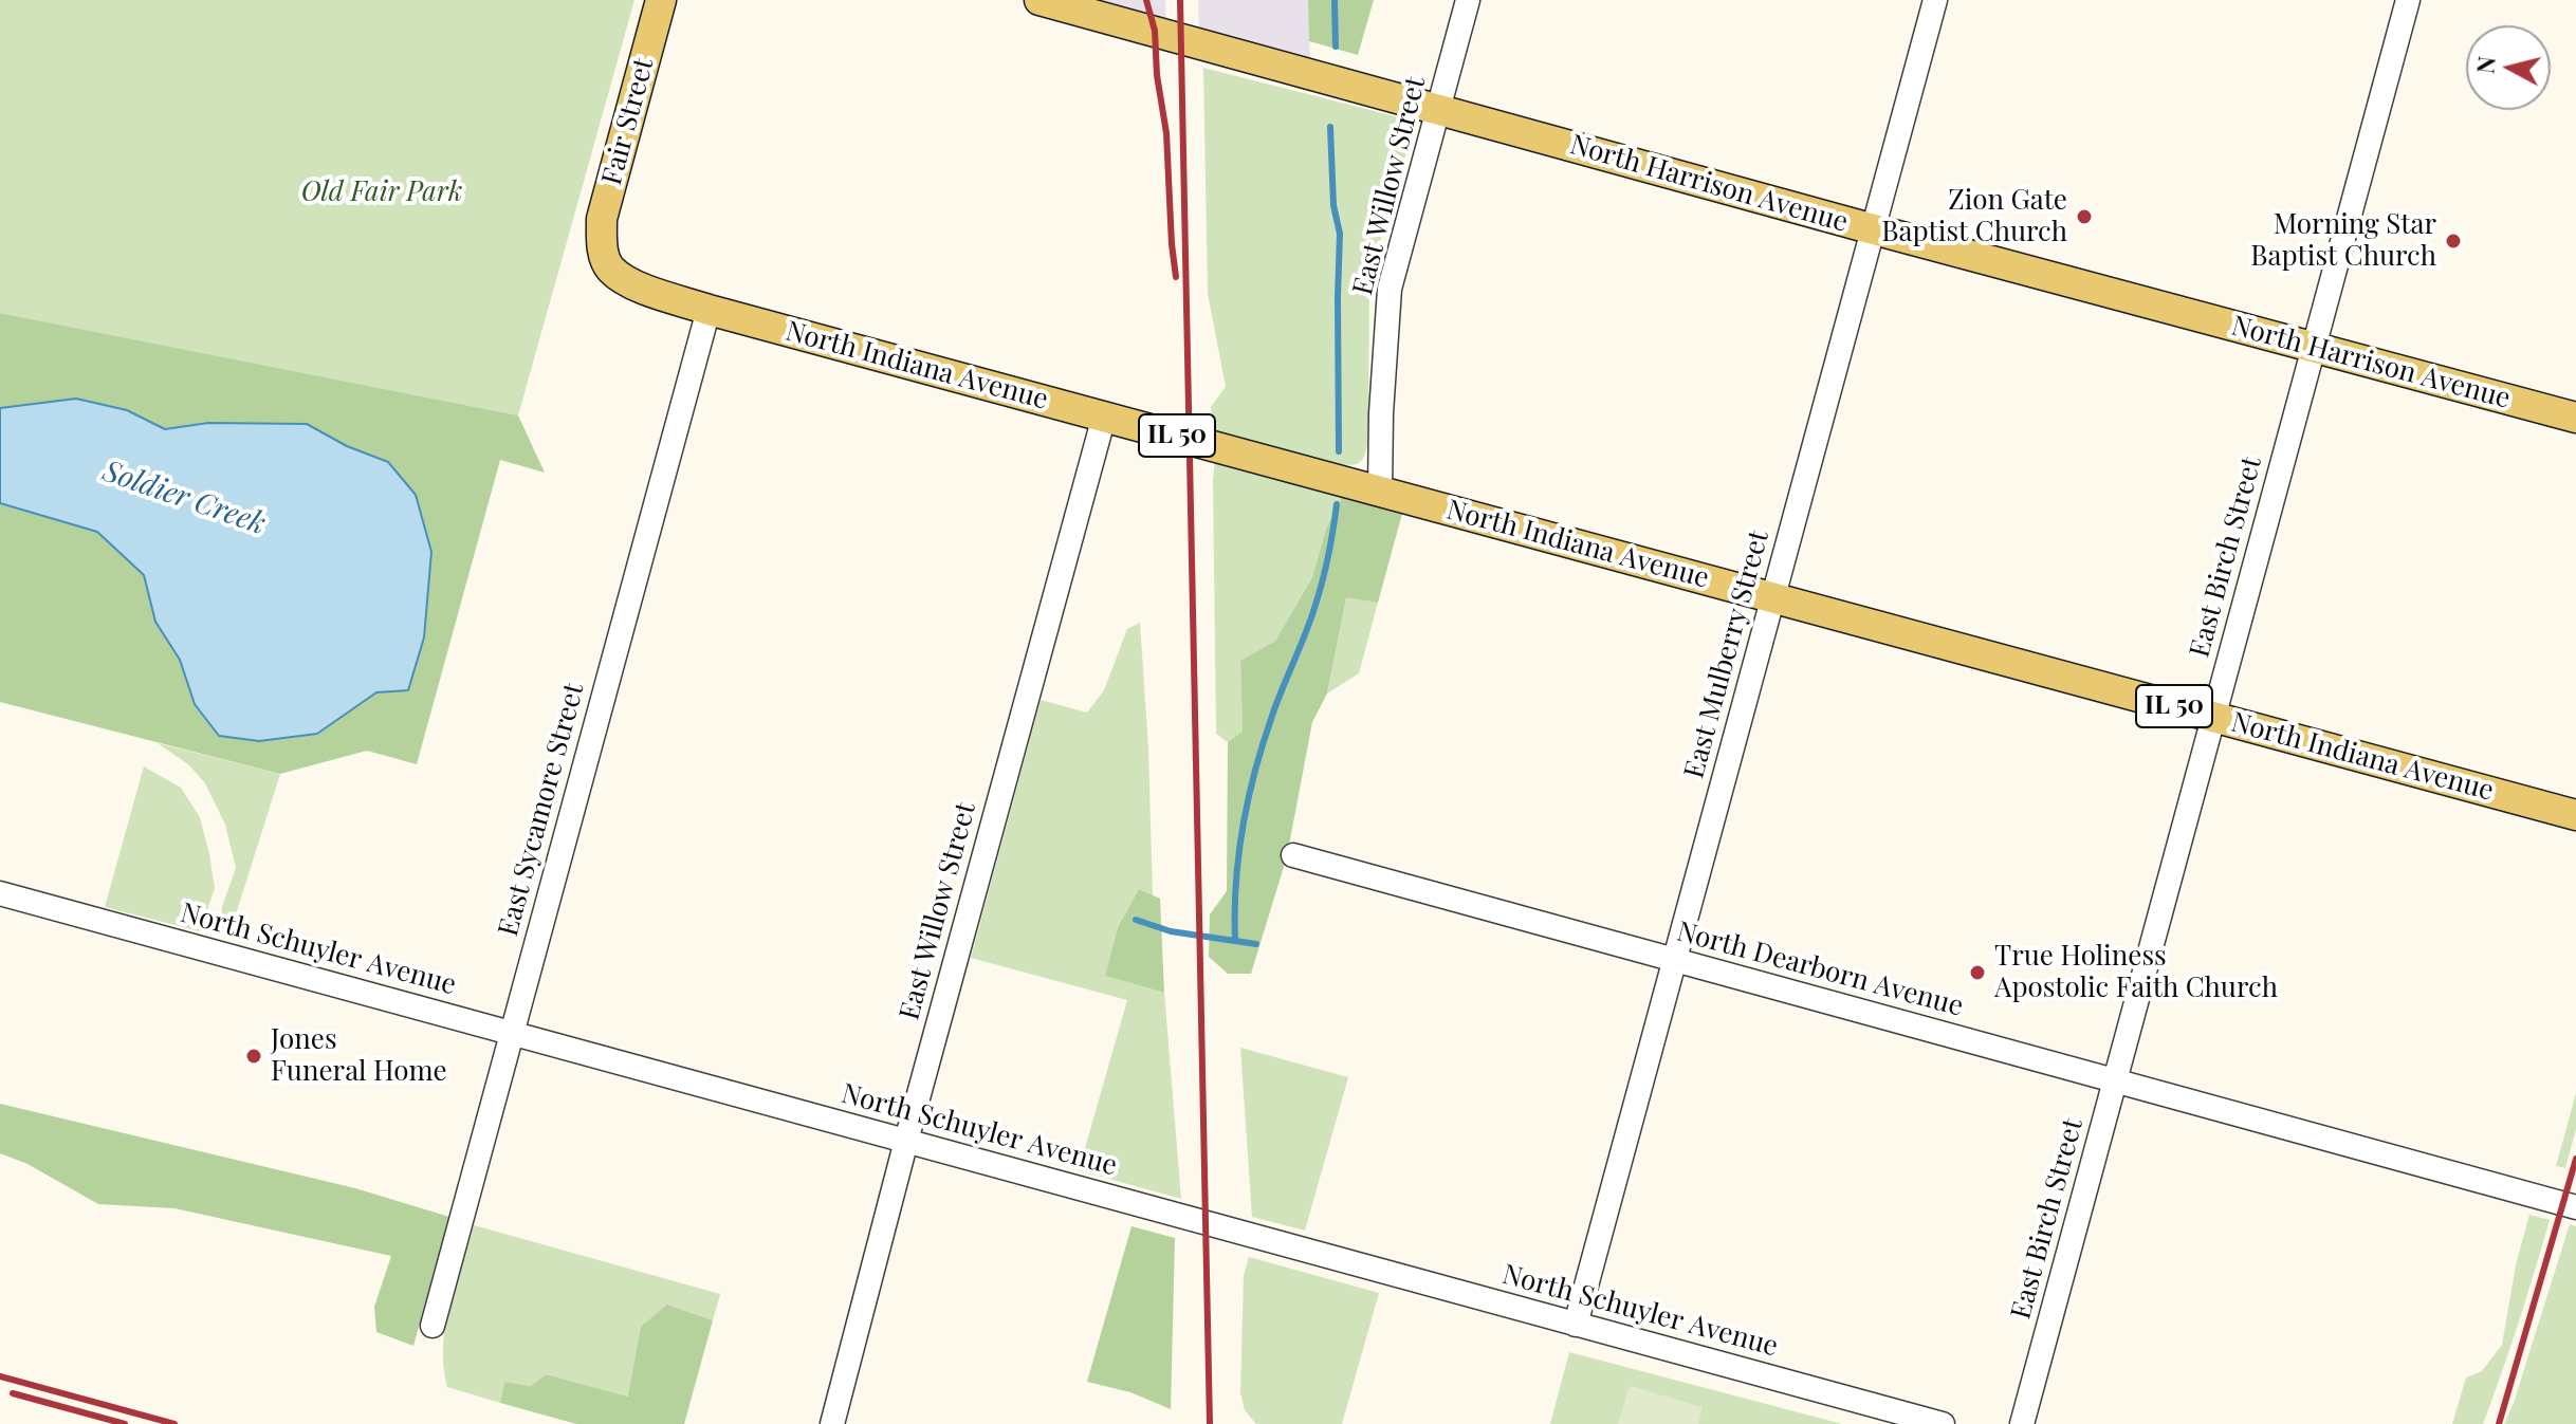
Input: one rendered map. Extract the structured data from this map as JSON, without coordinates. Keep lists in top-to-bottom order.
{
  "streets": {
    "main road": [
      "Fair Street",
      "North Harrison Avenue",
      "North Indiana Avenue",
      "IL 50"
    ],
    "street": [
      "East Willow Street",
      "East Birch Street",
      "East Mulberry Street",
      "East Sycamore Street",
      "North Schuyler Avenue",
      "North Dearborn Avenue"
    ]
  },
  "crossings": [
    ["Fair Street", "North Indiana Avenue"],
    ["North Harrison Avenue", "East Willow Street"],
    ["North Harrison Avenue", "East Birch Street"],
    ["North Harrison Avenue", "East Mulberry Street"],
    ["East Willow Street", "North Indiana Avenue"],
    ["East Willow Street", "North Schuyler Avenue"],
    ["North Indiana Avenue", "East Birch Street"],
    ["North Indiana Avenue", "East Mulberry Street"],
    ["North Indiana Avenue", "East Sycamore Street"],
    ["East Birch Street", "North Dearborn Avenue"],
    ["East Mulberry Street", "North Schuyler Avenue"],
    ["East Mulberry Street", "North Dearborn Avenue"],
    ["East Sycamore Street", "North Schuyler Avenue"]
  ],
  "water": ["Soldier Creek"],
  "parks": ["Old Fair Park"],
  "places": [
    "Zion Gate Baptist Church",
    "Morning Star Baptist Church",
    "True Holiness Apostolic Faith Church",
    "Jones Funeral Home"
  ],
  "north": "left"
}
